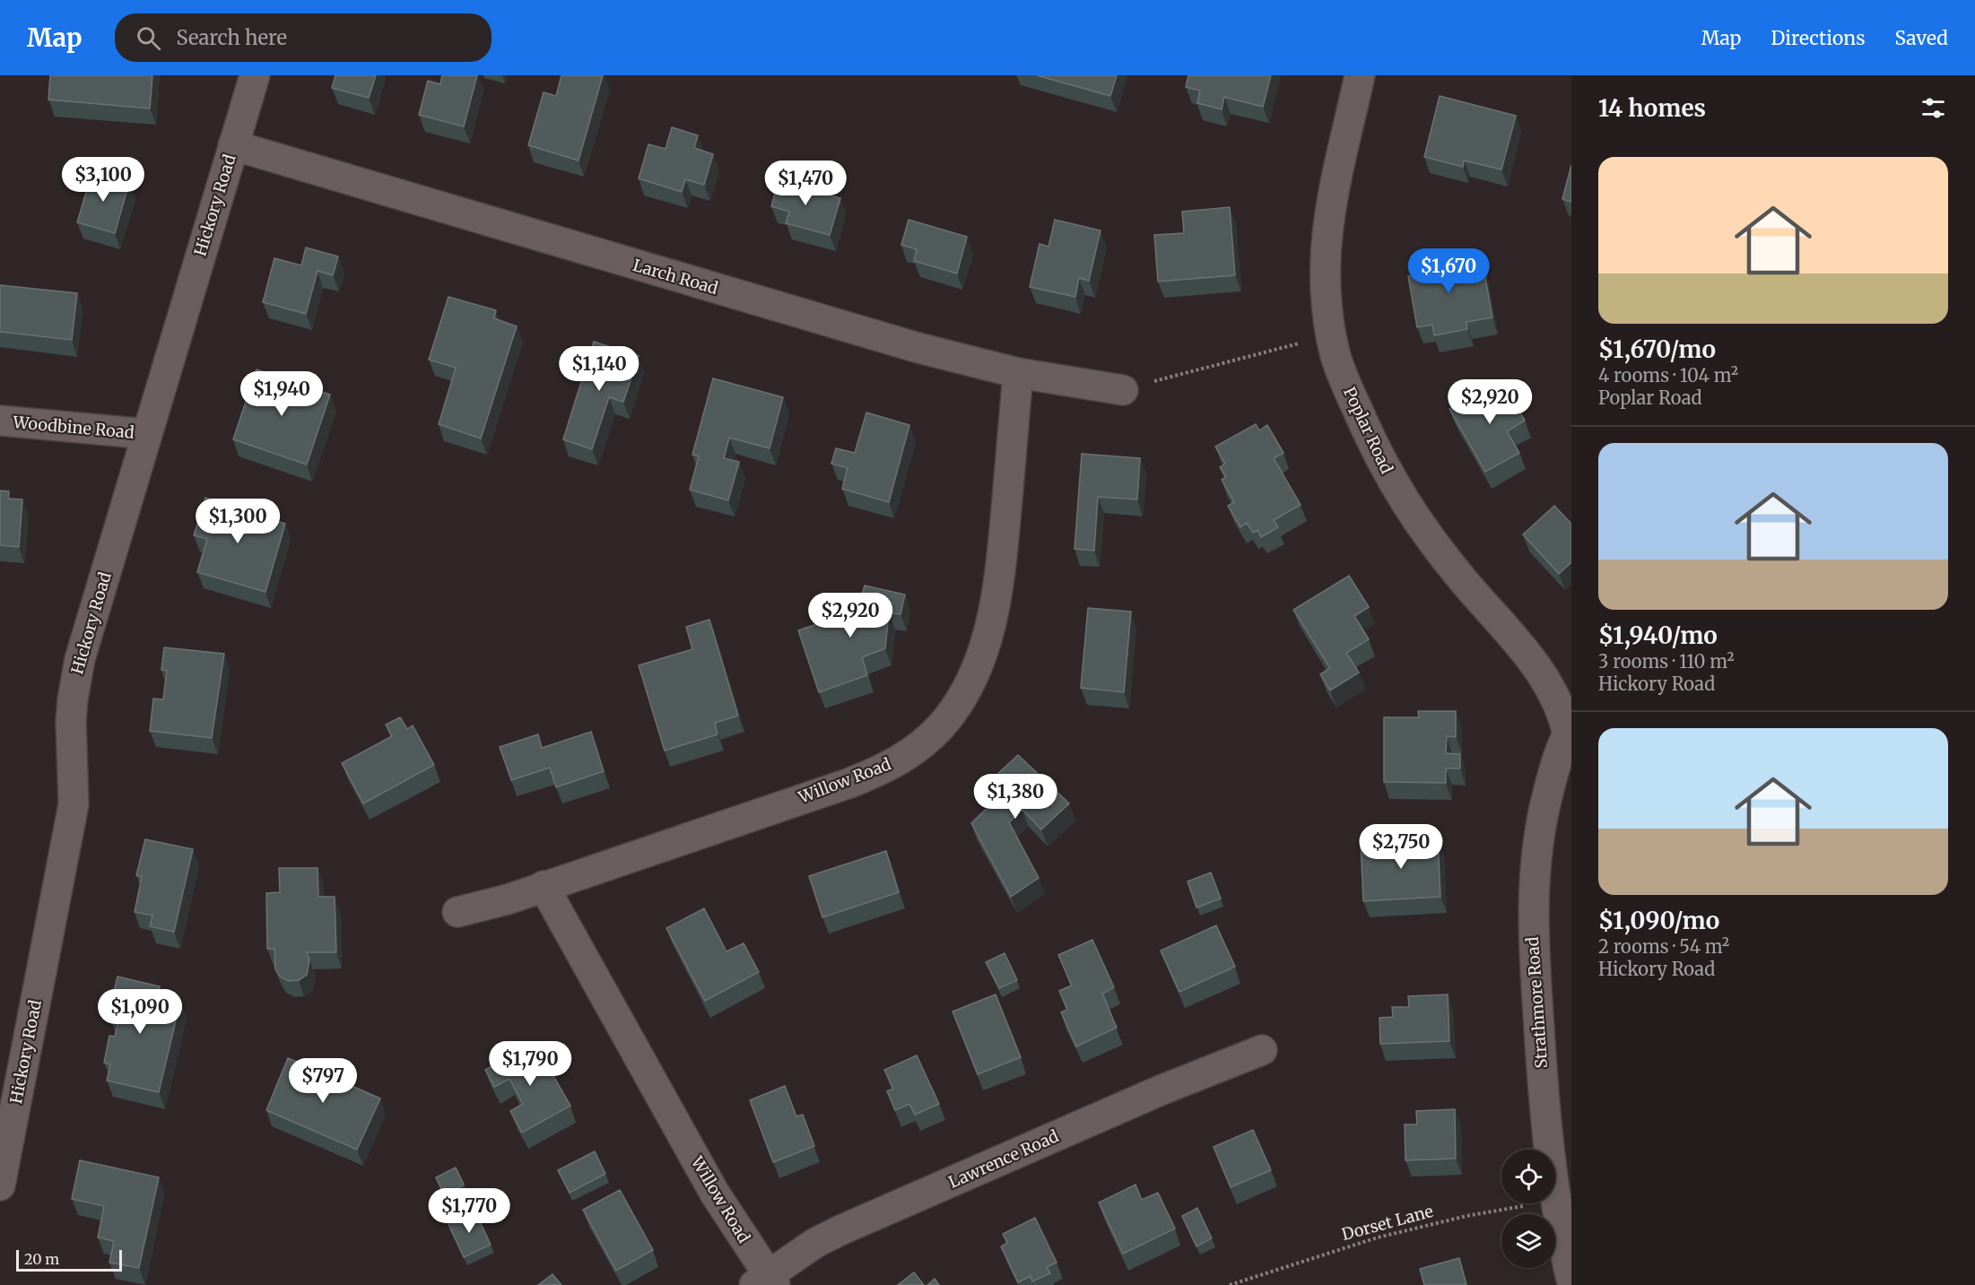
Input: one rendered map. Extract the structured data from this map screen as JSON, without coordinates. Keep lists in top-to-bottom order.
{
  "streets": {
    "street": [
      "Hickory Road",
      "Larch Road",
      "Woodbine Road",
      "Poplar Road",
      "Willow Road",
      "Strathmore Road",
      "Lawrence Road"
    ],
    "path": ["Dorset Lane"]
  },
  "crossings": [
    ["Hickory Road", "Larch Road"],
    ["Hickory Road", "Woodbine Road"],
    ["Larch Road", "Willow Road"],
    ["Poplar Road", "Strathmore Road"],
    ["Willow Road", "Lawrence Road"]
  ],
  "scale_bar": "20 m",
  "page": {
    "header": "Map",
    "search": "Search here",
    "nav": ["Map", "Directions", "Saved"],
    "heading": "14 homes",
    "list": [
      {
        "name": "$1,670/mo",
        "note": "4 rooms · 104 m² · Poplar Road"
      },
      {
        "name": "$1,940/mo",
        "note": "3 rooms · 110 m² · Hickory Road"
      },
      {
        "name": "$1,090/mo",
        "note": "2 rooms · 54 m² · Hickory Road"
      }
    ],
    "price": [
      "$3,100",
      "$1,470",
      "$1,670",
      "$1,140",
      "$1,940",
      "$2,920",
      "$1,300",
      "$2,920",
      "$1,380",
      "$2,750",
      "$1,090",
      "$1,790",
      "$797",
      "$1,770"
    ],
    "scale": "20 m"
  }
}
